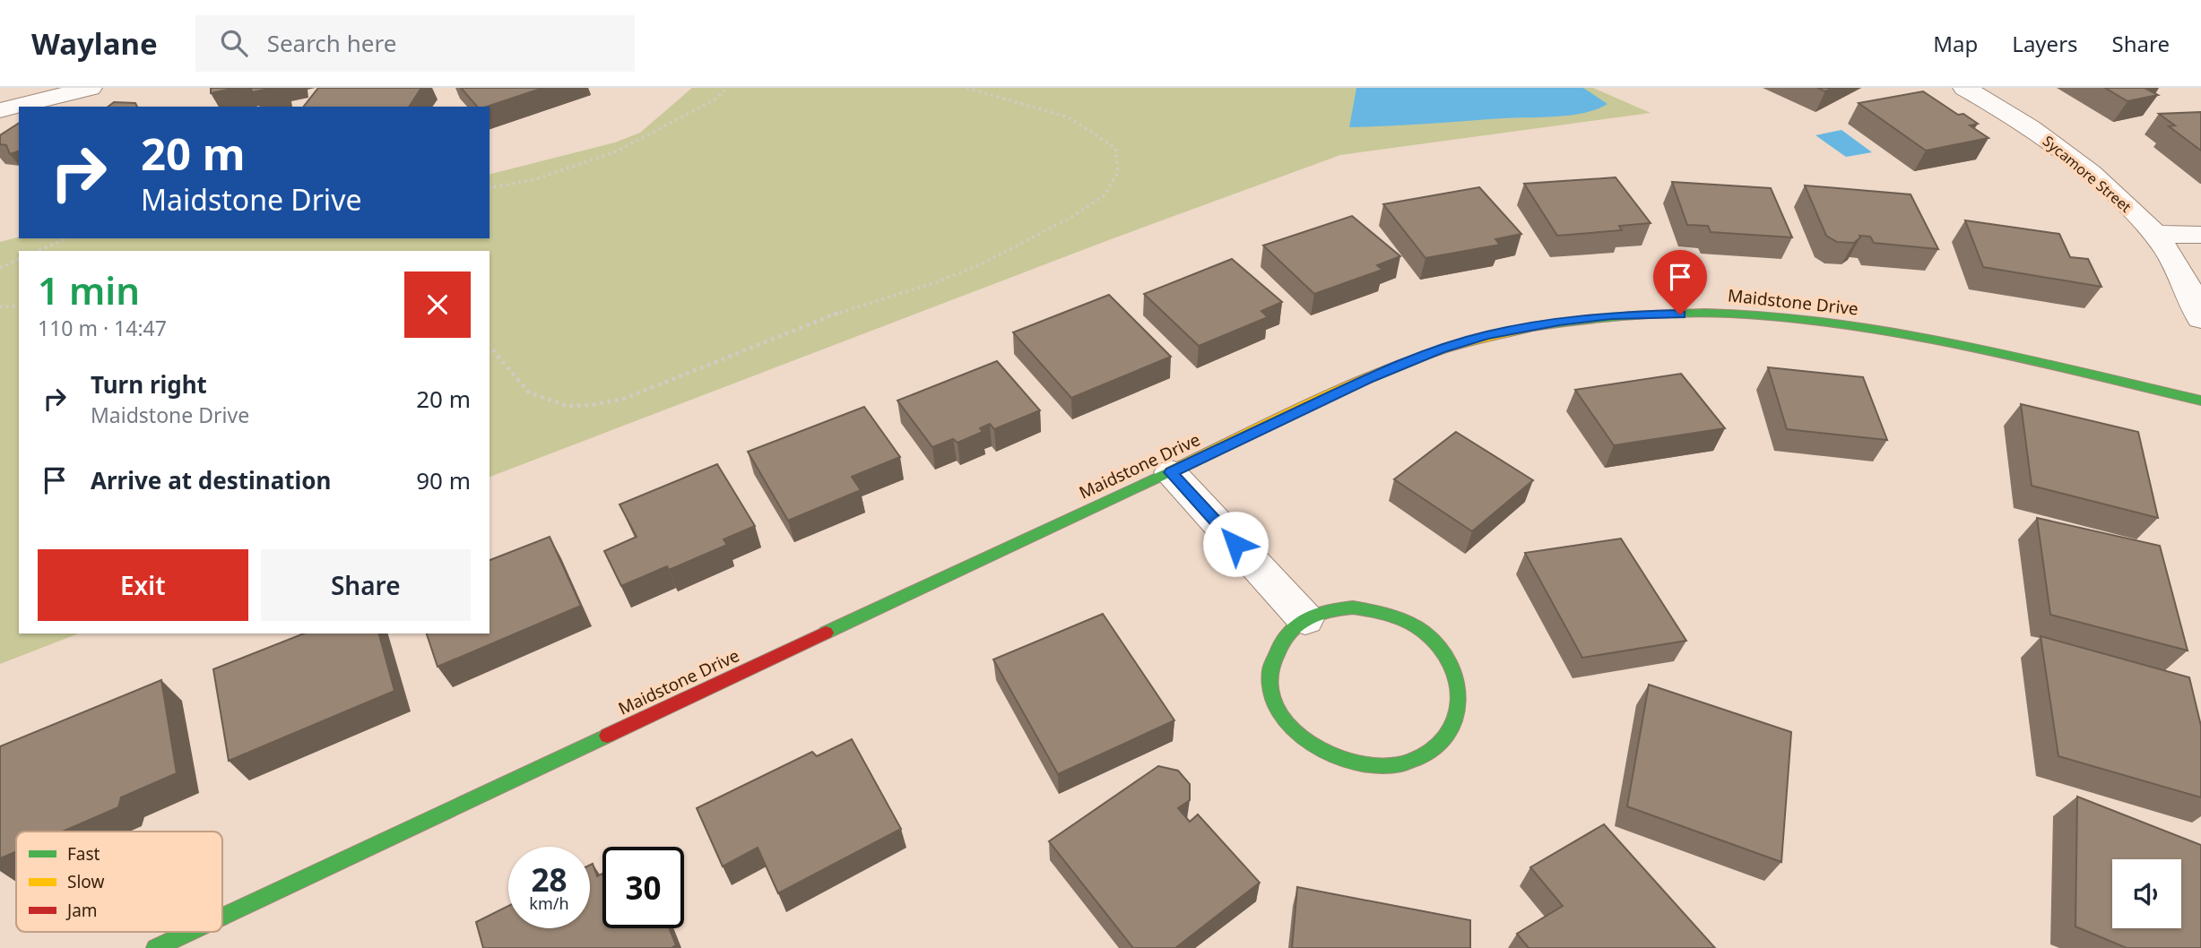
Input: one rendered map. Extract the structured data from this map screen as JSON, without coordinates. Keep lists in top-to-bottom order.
{
  "streets": {
    "street": ["Sycamore Street", "Maidstone Drive"]
  },
  "legend": ["Fast", "Slow", "Jam"],
  "page": {
    "header": "Waylane",
    "search": "Search here",
    "nav": ["Map", "Layers", "Share"],
    "turn": ["20 m", "Maidstone Drive"],
    "heading": ["1 min", "110 m · 14:47"],
    "list": [
      {
        "name": "Turn right",
        "note": "Maidstone Drive",
        "value": "20 m"
      },
      {
        "name": "Arrive at destination",
        "value": "90 m"
      }
    ],
    "buttons": ["Exit", "Share"],
    "speed": "28 km/h",
    "limit": "30"
  }
}
